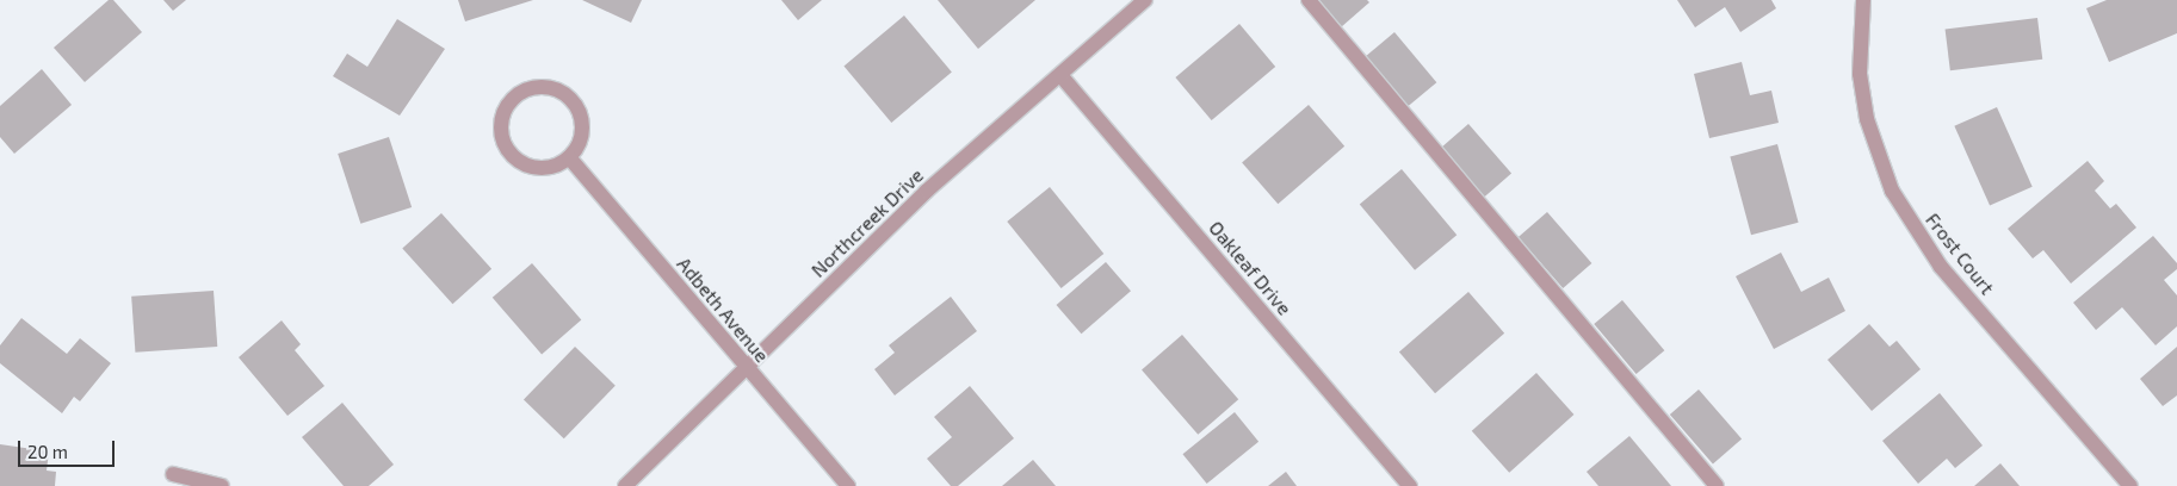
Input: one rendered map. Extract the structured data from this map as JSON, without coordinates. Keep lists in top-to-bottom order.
{
  "streets": {
    "street": [
      "Northcreek Drive",
      "Frost Court",
      "Oakleaf Drive",
      "Adbeth Avenue"
    ]
  },
  "crossings": [
    ["Northcreek Drive", "Oakleaf Drive"],
    ["Northcreek Drive", "Adbeth Avenue"]
  ],
  "scale_bar": "20 m"
}
